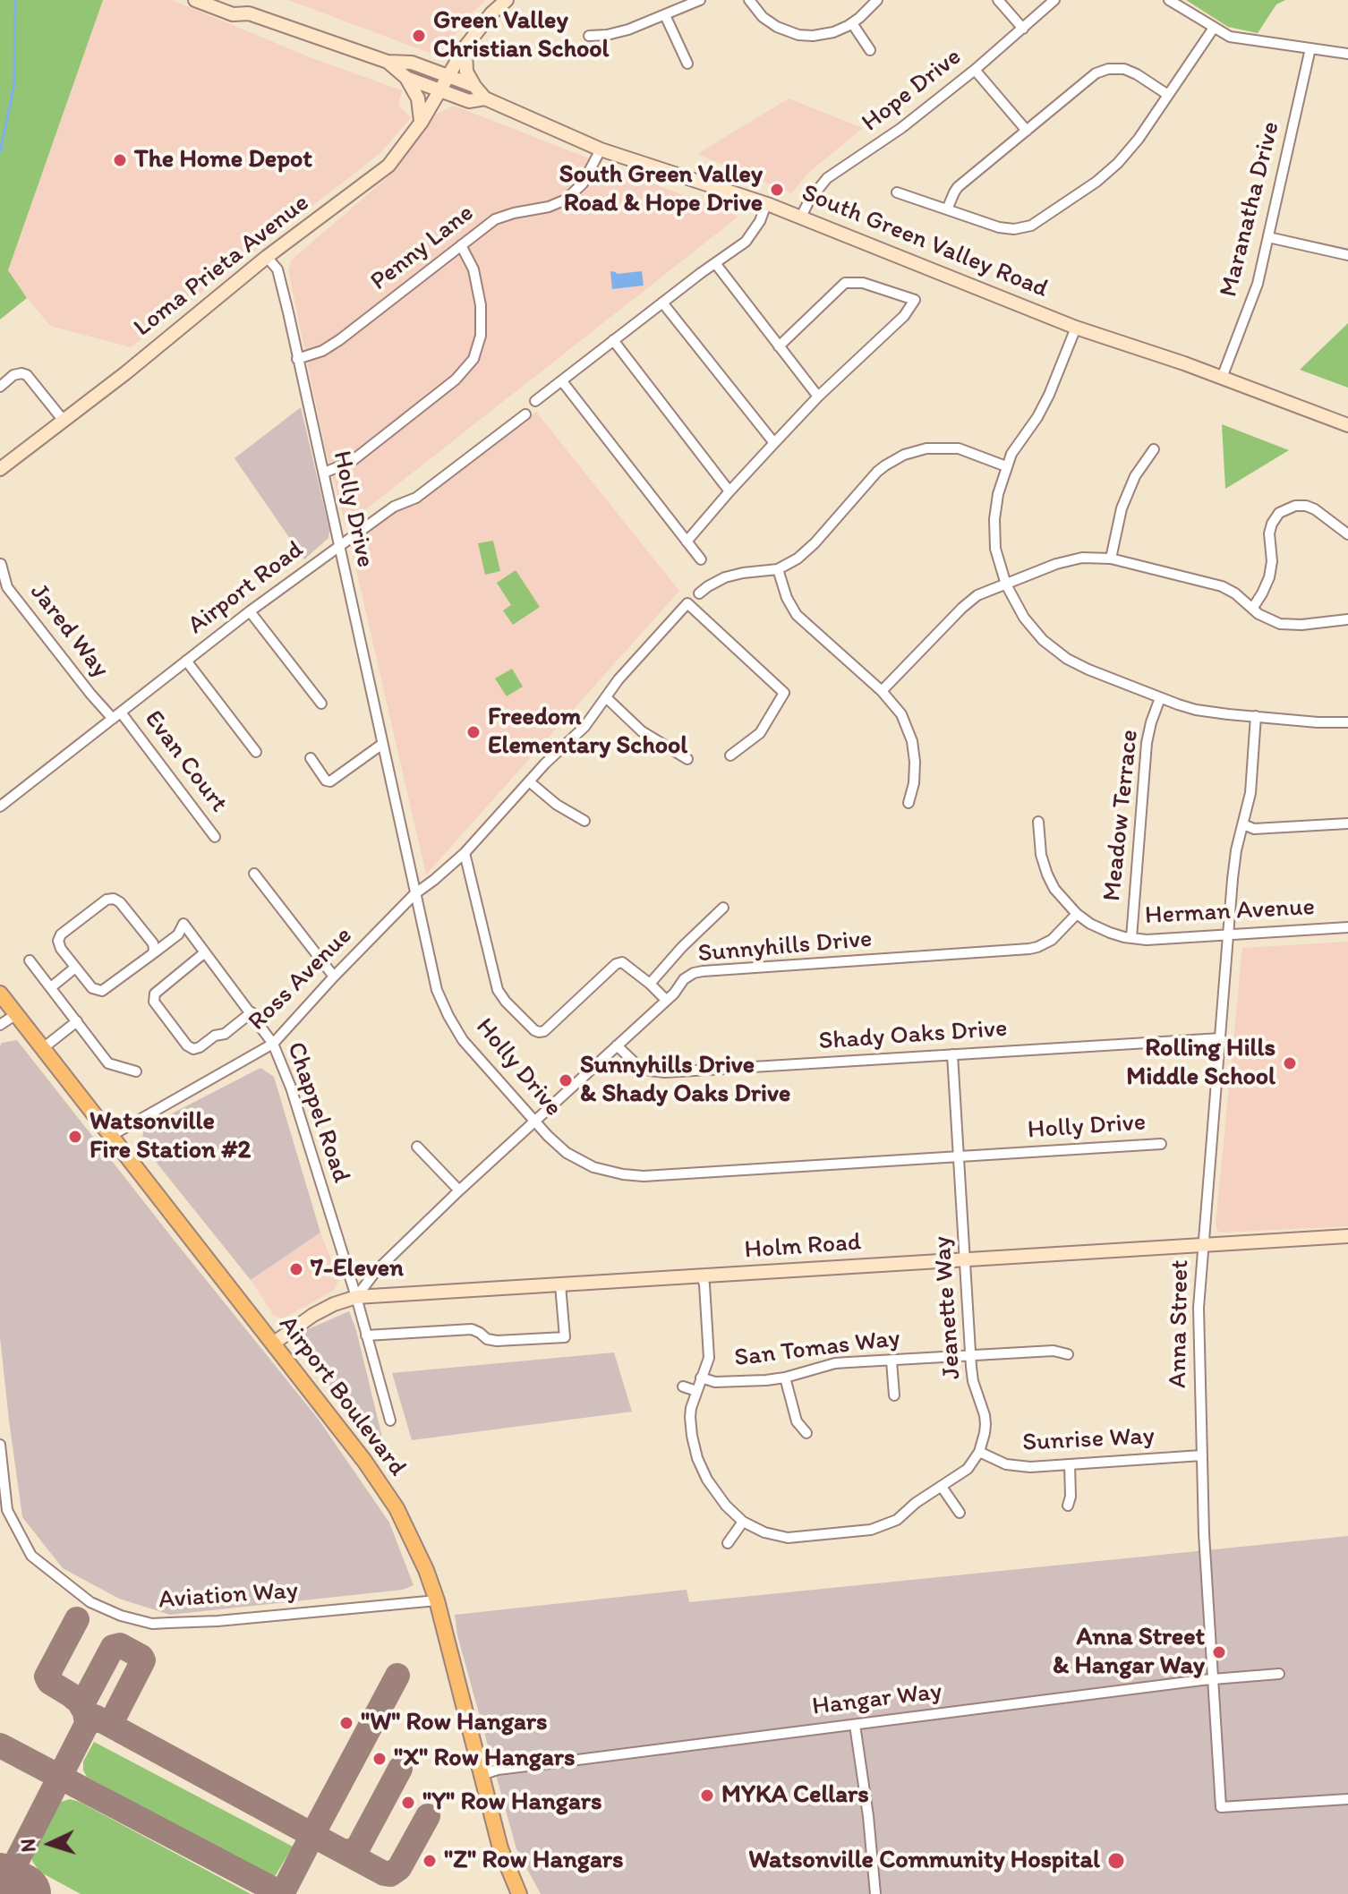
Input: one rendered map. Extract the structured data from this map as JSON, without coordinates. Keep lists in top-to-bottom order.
{
  "streets": {
    "main road": ["Airport Boulevard"],
    "street": [
      "Hope Drive",
      "Maranatha Drive",
      "South Green Valley Road",
      "Penny Lane",
      "Loma Prieta Avenue",
      "Holly Drive",
      "Airport Road",
      "Jared Way",
      "Evan Court",
      "Meadow Terrace",
      "Herman Avenue",
      "Sunnyhills Drive",
      "Ross Avenue",
      "Shady Oaks Drive",
      "Chappel Road",
      "Holm Road",
      "Jeanette Way",
      "Anna Street",
      "San Tomas Way",
      "Sunrise Way",
      "Aviation Way",
      "Hangar Way"
    ]
  },
  "crossings": [
    ["Hope Drive", "South Green Valley Road"],
    ["Maranatha Drive", "South Green Valley Road"],
    ["South Green Valley Road", "Penny Lane"],
    ["South Green Valley Road", "Loma Prieta Avenue"],
    ["Penny Lane", "Holly Drive"],
    ["Loma Prieta Avenue", "Holly Drive"],
    ["Holly Drive", "Airport Road"],
    ["Holly Drive", "Sunnyhills Drive"],
    ["Holly Drive", "Ross Avenue"],
    ["Holly Drive", "Jeanette Way"],
    ["Airport Road", "Jared Way"],
    ["Airport Road", "Evan Court"],
    ["Jared Way", "Evan Court"],
    ["Meadow Terrace", "Herman Avenue"],
    ["Herman Avenue", "Sunnyhills Drive"],
    ["Herman Avenue", "Anna Street"],
    ["Sunnyhills Drive", "Shady Oaks Drive"],
    ["Sunnyhills Drive", "Chappel Road"],
    ["Sunnyhills Drive", "Holm Road"],
    ["Ross Avenue", "Chappel Road"],
    ["Ross Avenue", "Airport Boulevard"],
    ["Shady Oaks Drive", "Jeanette Way"],
    ["Shady Oaks Drive", "Anna Street"],
    ["Chappel Road", "Holm Road"],
    ["Holm Road", "Jeanette Way"],
    ["Holm Road", "Anna Street"],
    ["Holm Road", "Airport Boulevard"],
    ["Jeanette Way", "San Tomas Way"],
    ["Jeanette Way", "Sunrise Way"],
    ["Anna Street", "Sunrise Way"],
    ["Anna Street", "Hangar Way"],
    ["Airport Boulevard", "Aviation Way"],
    ["Airport Boulevard", "Hangar Way"]
  ],
  "places": [
    "Green Valley Christian School",
    "The Home Depot",
    "South Green Valley Road & Hope Drive",
    "Freedom Elementary School",
    "Rolling Hills Middle School",
    "Sunnyhills Drive & Shady Oaks Drive",
    "Watsonville Fire Station #2",
    "7-Eleven",
    "Anna Street & Hangar Way",
    "\"W\" Row Hangars",
    "\"X\" Row Hangars",
    "MYKA Cellars",
    "\"Y\" Row Hangars",
    "\"Z\" Row Hangars",
    "Watsonville Community Hospital"
  ],
  "north": "left"
}
